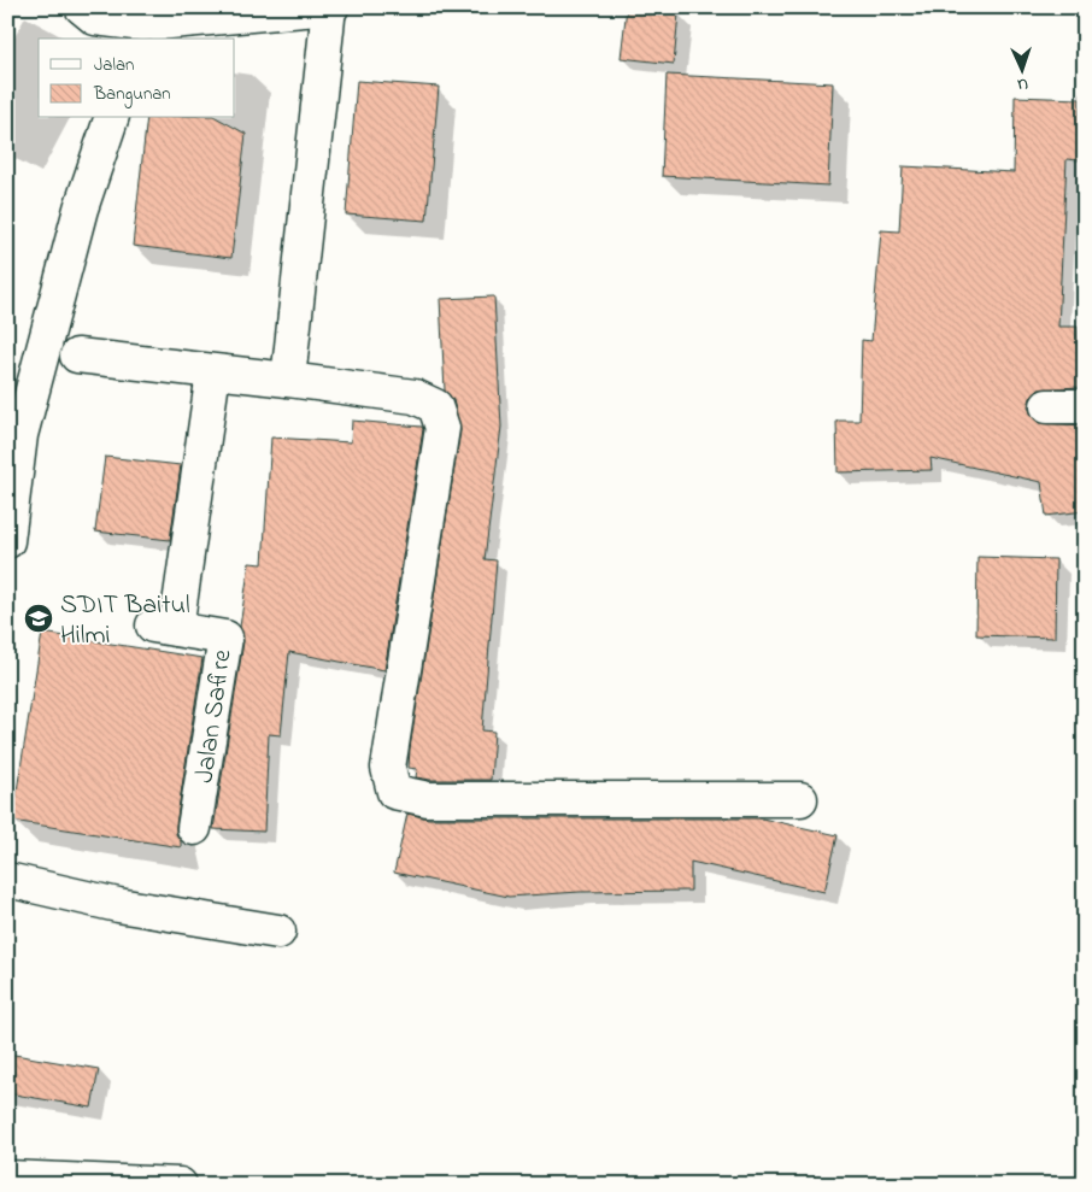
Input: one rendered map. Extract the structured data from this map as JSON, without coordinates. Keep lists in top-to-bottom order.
{
  "streets": {
    "street": ["Jalan Safire"]
  },
  "places": {
    "school or university": ["SDIT Baitul Hilmi"]
  },
  "legend": ["Jalan", "Bangunan"],
  "north": "bottom"
}
